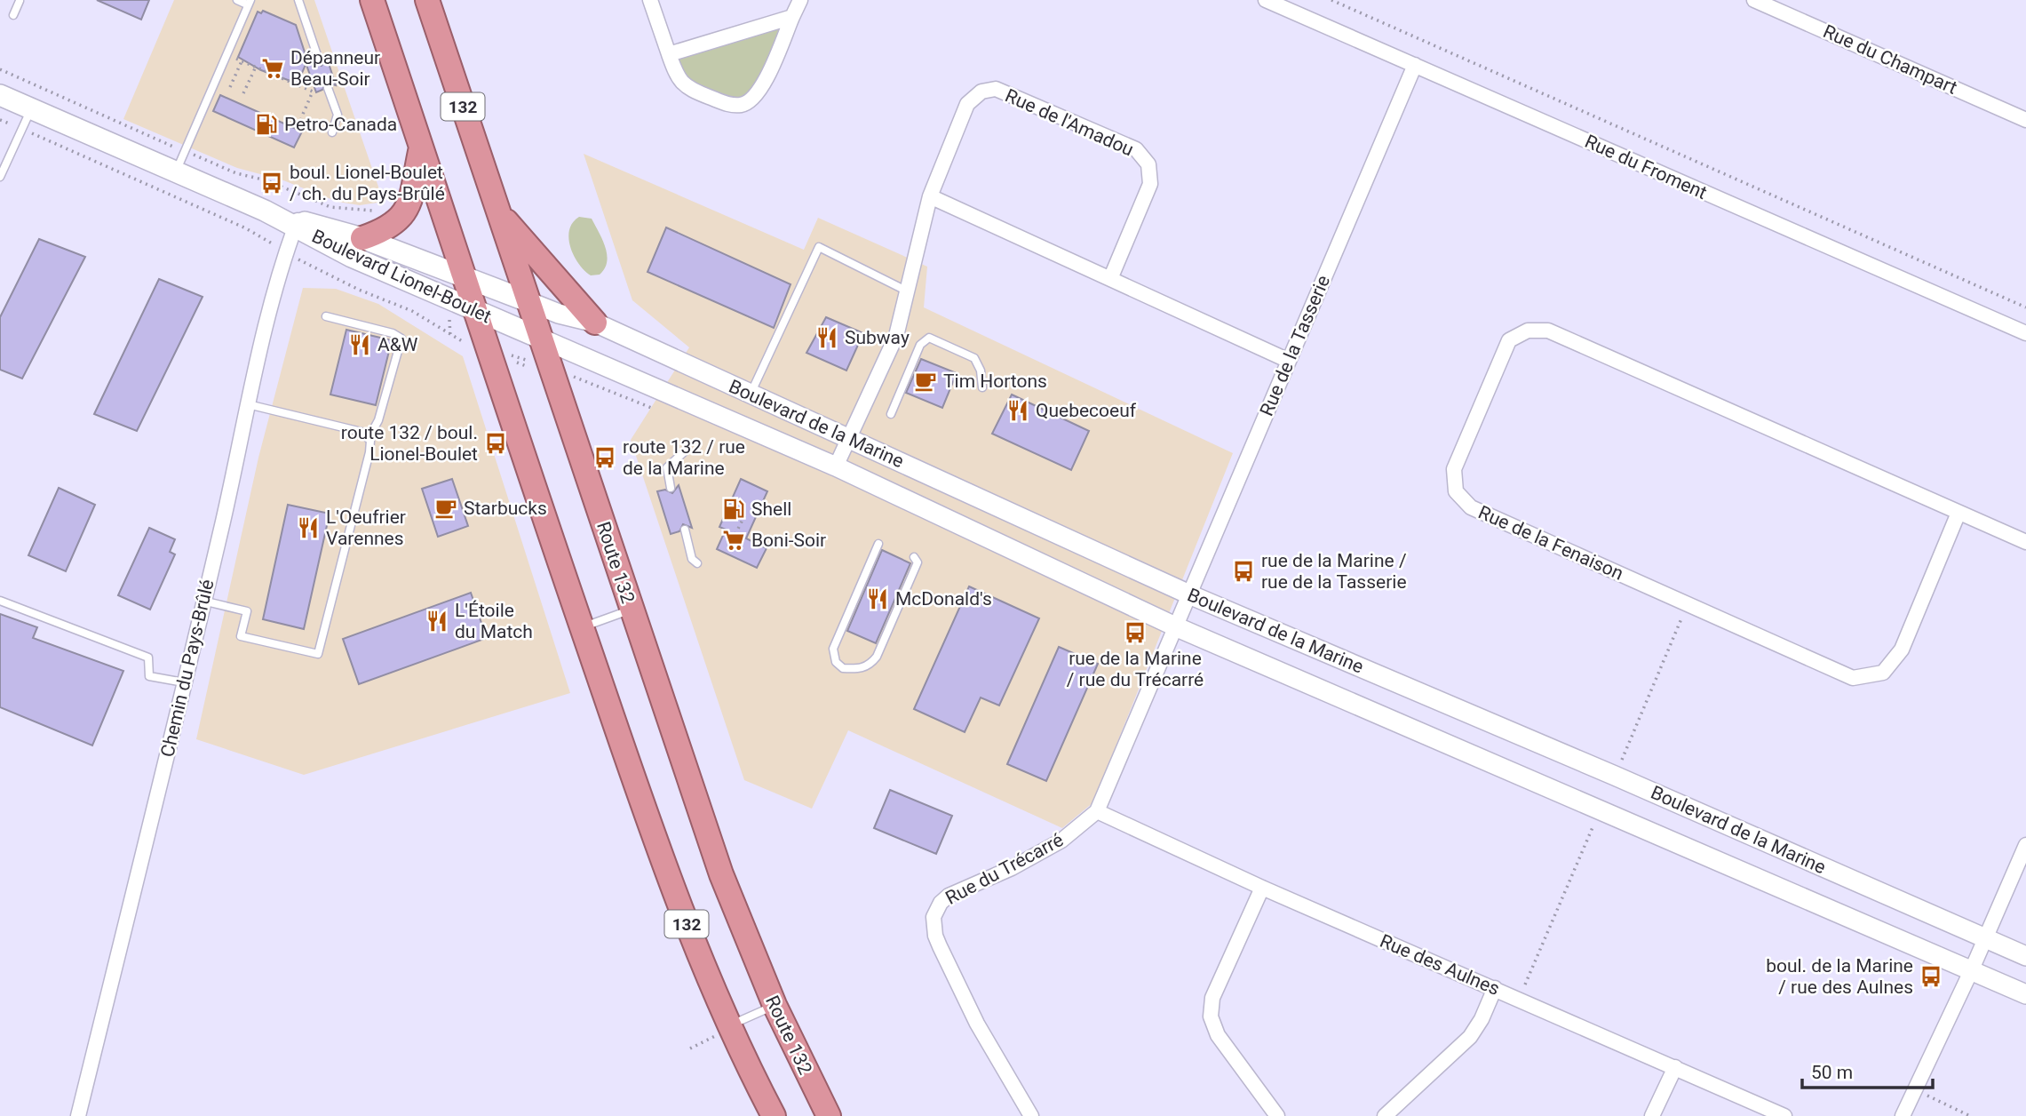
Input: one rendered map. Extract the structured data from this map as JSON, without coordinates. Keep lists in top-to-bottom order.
{
  "streets": {
    "highway": ["132", "Route 132"],
    "main road": ["Boulevard Lionel-Boulet"],
    "street": [
      "Rue du Champart",
      "Rue de l'Amadou",
      "Rue du Froment",
      "Rue de la Tasserie",
      "Boulevard de la Marine",
      "Rue de la Fenaison",
      "Chemin du Pays-Brûlé",
      "Rue du Trécarré",
      "Rue des Aulnes"
    ]
  },
  "crossings": [
    ["132", "Boulevard Lionel-Boulet"],
    ["Rue de l'Amadou", "Boulevard de la Marine"],
    ["Rue du Froment", "Rue de la Tasserie"],
    ["Boulevard Lionel-Boulet", "Boulevard de la Marine"],
    ["Boulevard Lionel-Boulet", "Route 132"],
    ["Boulevard Lionel-Boulet", "Chemin du Pays-Brûlé"],
    ["Rue de la Tasserie", "Boulevard de la Marine"],
    ["Rue de la Tasserie", "Rue du Trécarré"],
    ["Boulevard de la Marine", "Route 132"],
    ["Boulevard de la Marine", "Rue du Trécarré"],
    ["Rue du Trécarré", "Rue des Aulnes"]
  ],
  "places": {
    "supermarket": ["Dépanneur Beau-Soir", "Boni-Soir"],
    "fuel station": ["Petro-Canada", "Shell"],
    "bus stop": [
      "boul. Lionel-Boulet / ch. du Pays-Brûlé",
      "route 132 / boul. Lionel-Boulet",
      "route 132 / rue de la Marine",
      "rue de la Marine / rue de la Tasserie",
      "rue de la Marine / rue du Trécarré",
      "boul. de la Marine / rue des Aulnes"
    ],
    "restaurant": [
      "Subway",
      "A&W",
      "Quebecoeuf",
      "L'Oeufrier Varennes",
      "McDonald's",
      "L'Étoile du Match"
    ],
    "cafe": ["Tim Hortons", "Starbucks"]
  },
  "scale_bar": "50 m"
}
